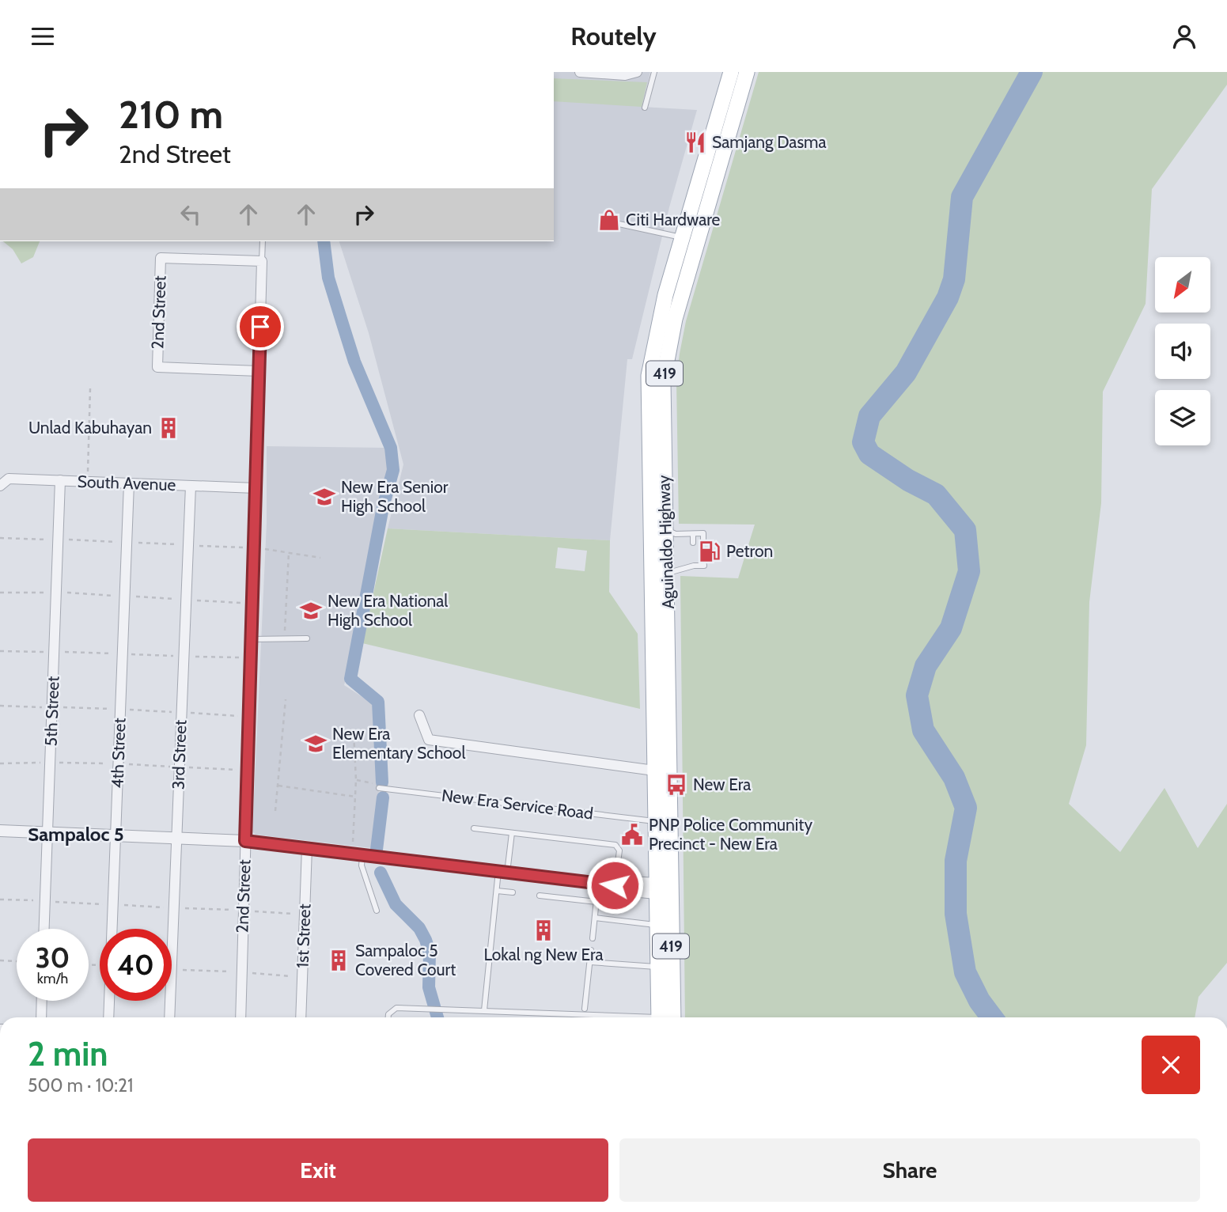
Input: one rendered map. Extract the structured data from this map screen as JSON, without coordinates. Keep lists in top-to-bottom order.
{
  "streets": {
    "main road": ["419", "Aguinaldo Highway"],
    "street": [
      "2nd Street",
      "South Avenue",
      "5th Street",
      "4th Street",
      "3rd Street",
      "1st Street"
    ],
    "lane": ["New Era Service Road"]
  },
  "crossings": [
    ["2nd Street", "South Avenue"],
    ["South Avenue", "5th Street"],
    ["South Avenue", "4th Street"],
    ["South Avenue", "3rd Street"],
    ["Aguinaldo Highway", "New Era Service Road"]
  ],
  "districts": ["Sampaloc 5"],
  "places": {
    "restaurant": ["Samjang Dasma"],
    "shop": ["Citi Hardware"],
    "building": ["Unlad Kabuhayan", "Lokal ng New Era", "Sampaloc 5 Covered Court"],
    "school or university": ["New Era Senior High School", "New Era National High School", "New Era Elementary School"],
    "fuel station": ["Petron"],
    "bus stop": ["New Era"],
    "public building": ["PNP Police Community Precinct - New Era"]
  },
  "north": "bottom left",
  "page": {
    "header": "Routely",
    "turn": ["210 m", "2nd Street"],
    "speed": "30 km/h",
    "limit": "40",
    "heading": ["2 min", "500 m · 10:21"],
    "buttons": ["Exit", "Share"]
  }
}
